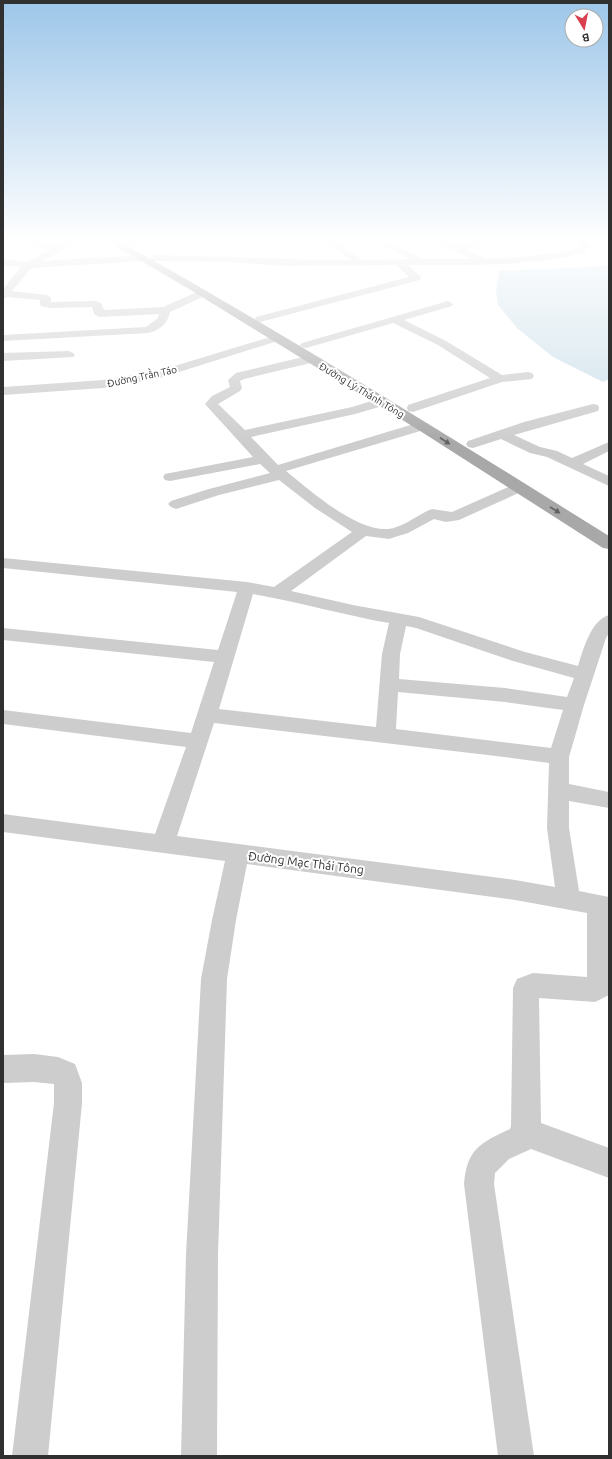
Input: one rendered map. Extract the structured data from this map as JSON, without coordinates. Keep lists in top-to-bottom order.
{
  "streets": {
    "main road": ["Đường Lý Thánh Tông"],
    "street": ["Đường Trần Táo", "Đường Mạc Thái Tông"]
  },
  "crossings": [
    ["Đường Trần Táo", "Đường Lý Thánh Tông"]
  ],
  "north": "bottom"
}
